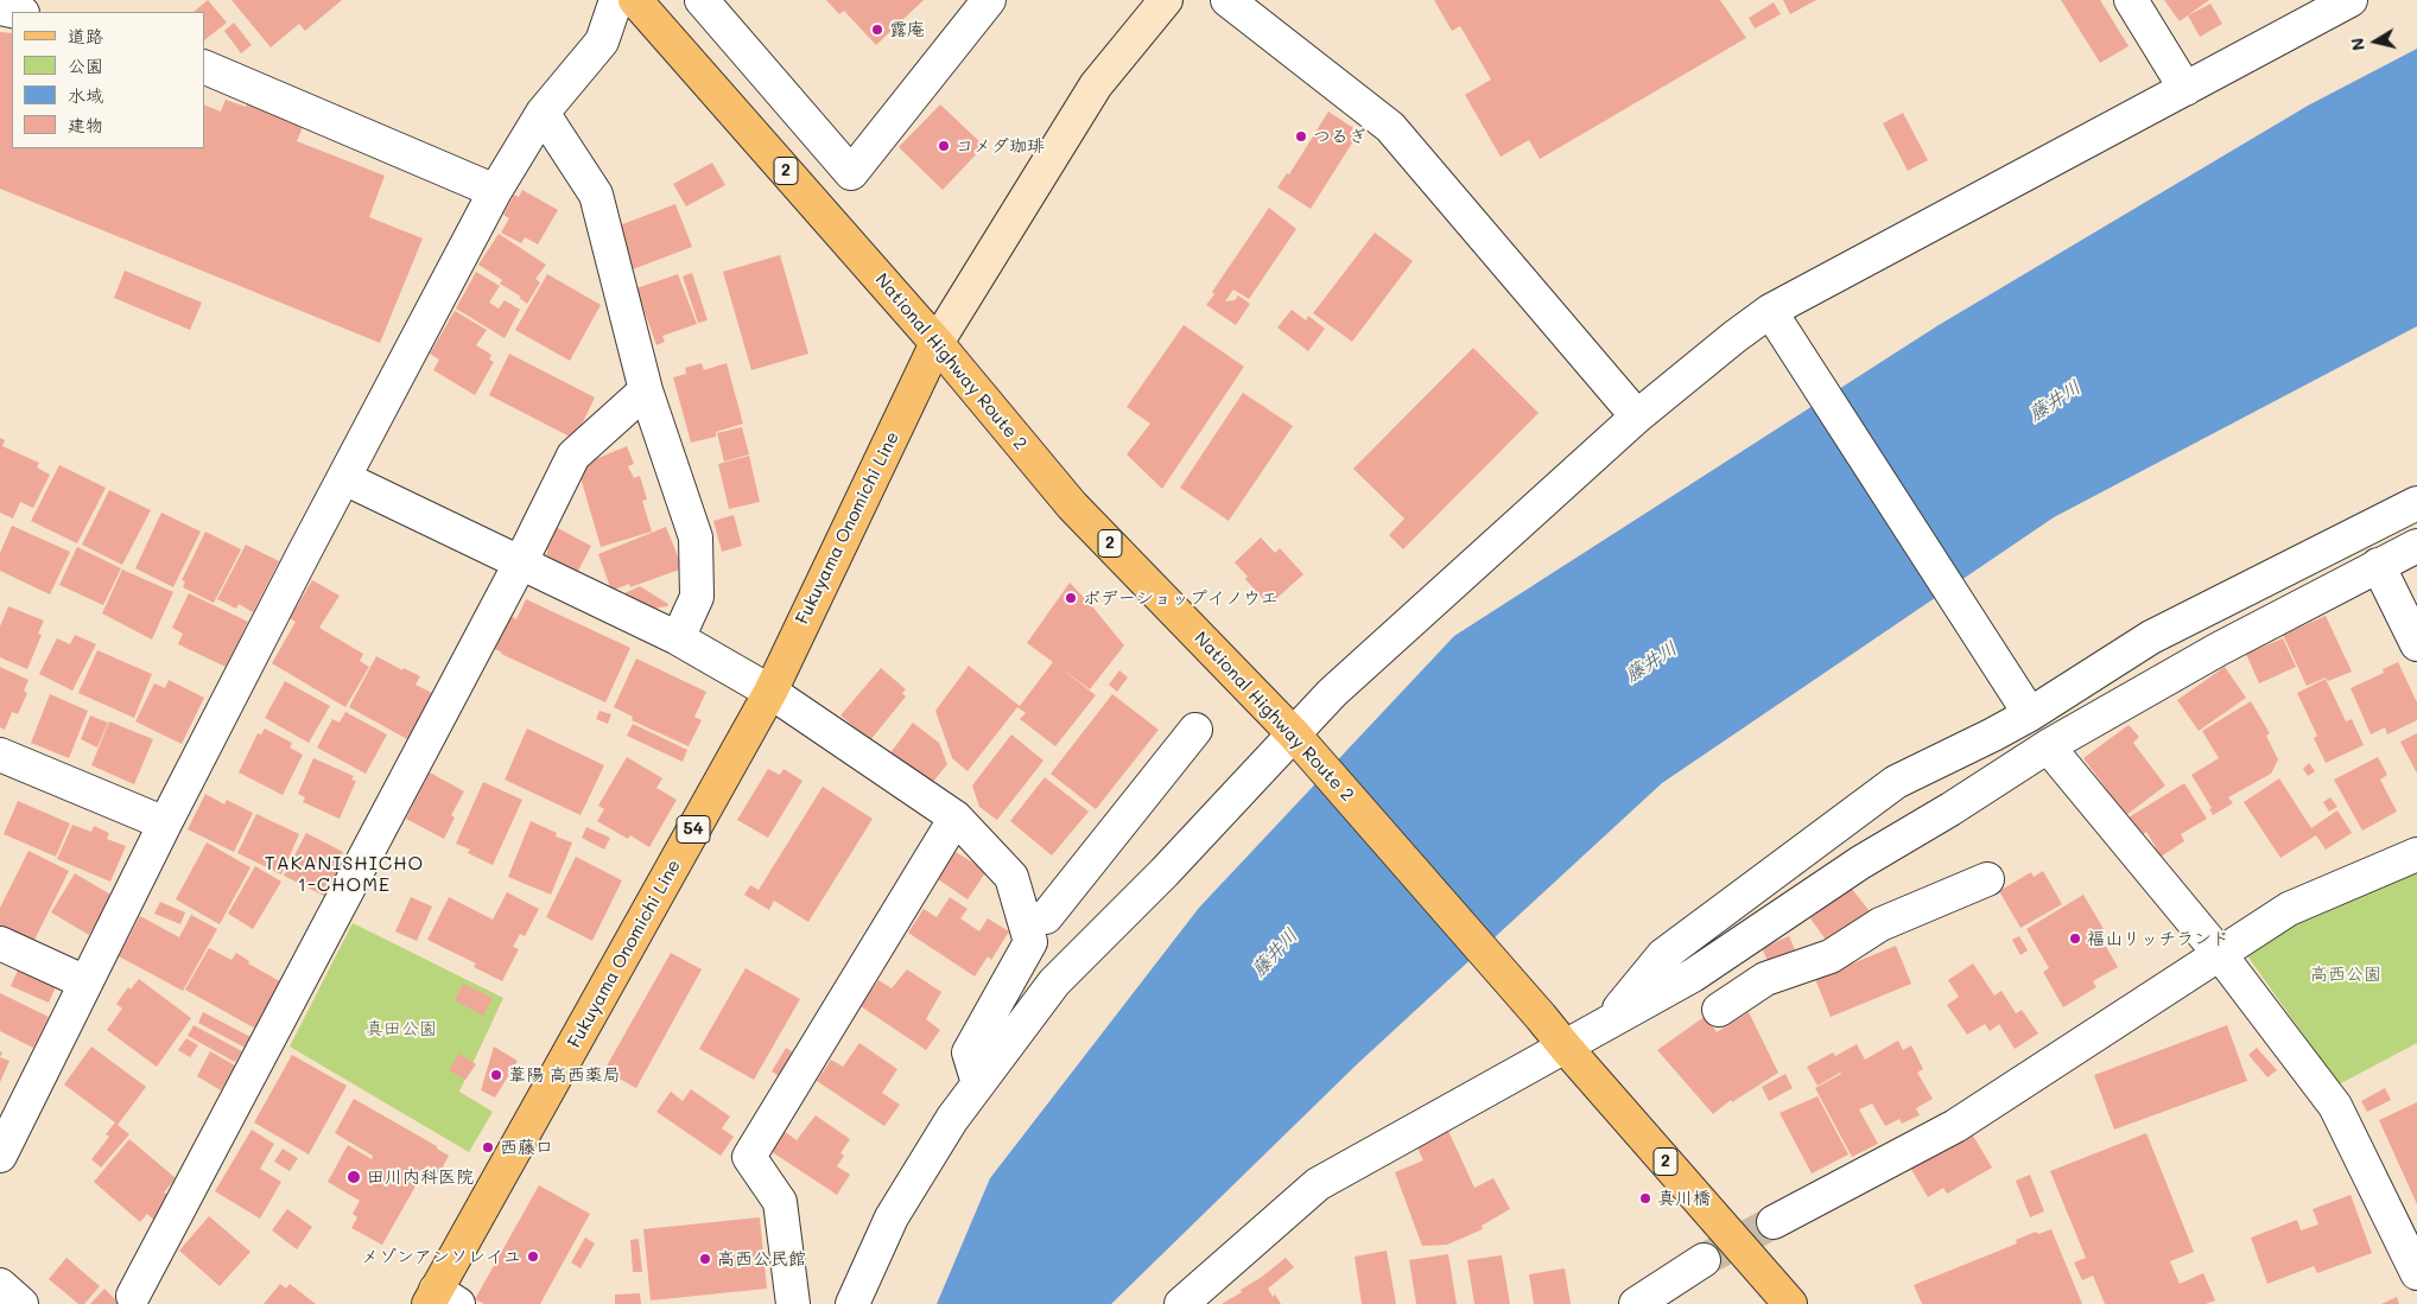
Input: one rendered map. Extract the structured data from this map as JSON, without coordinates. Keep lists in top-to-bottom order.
{
  "streets": {
    "main road": [
      "2",
      "National Highway Route 2",
      "Fukuyama Onomichi Line",
      "54"
    ]
  },
  "crossings": [
    ["National Highway Route 2", "Fukuyama Onomichi Line"]
  ],
  "districts": ["TAKANISHICHO 1-CHOME"],
  "water": ["藤井川"],
  "parks": ["高西公園", "真田公園"],
  "places": [
    "露庵",
    "つるぎ",
    "コメダ珈琲",
    "ボデーショップイノウエ",
    "福山リッチランド",
    "葦陽 高西薬局",
    "西藤口",
    "田川内科医院",
    "真川橋",
    "メゾンアンソレイユ",
    "高西公民館"
  ],
  "legend": [
    "道路",
    "公園",
    "水域",
    "建物"
  ],
  "north": "left"
}
